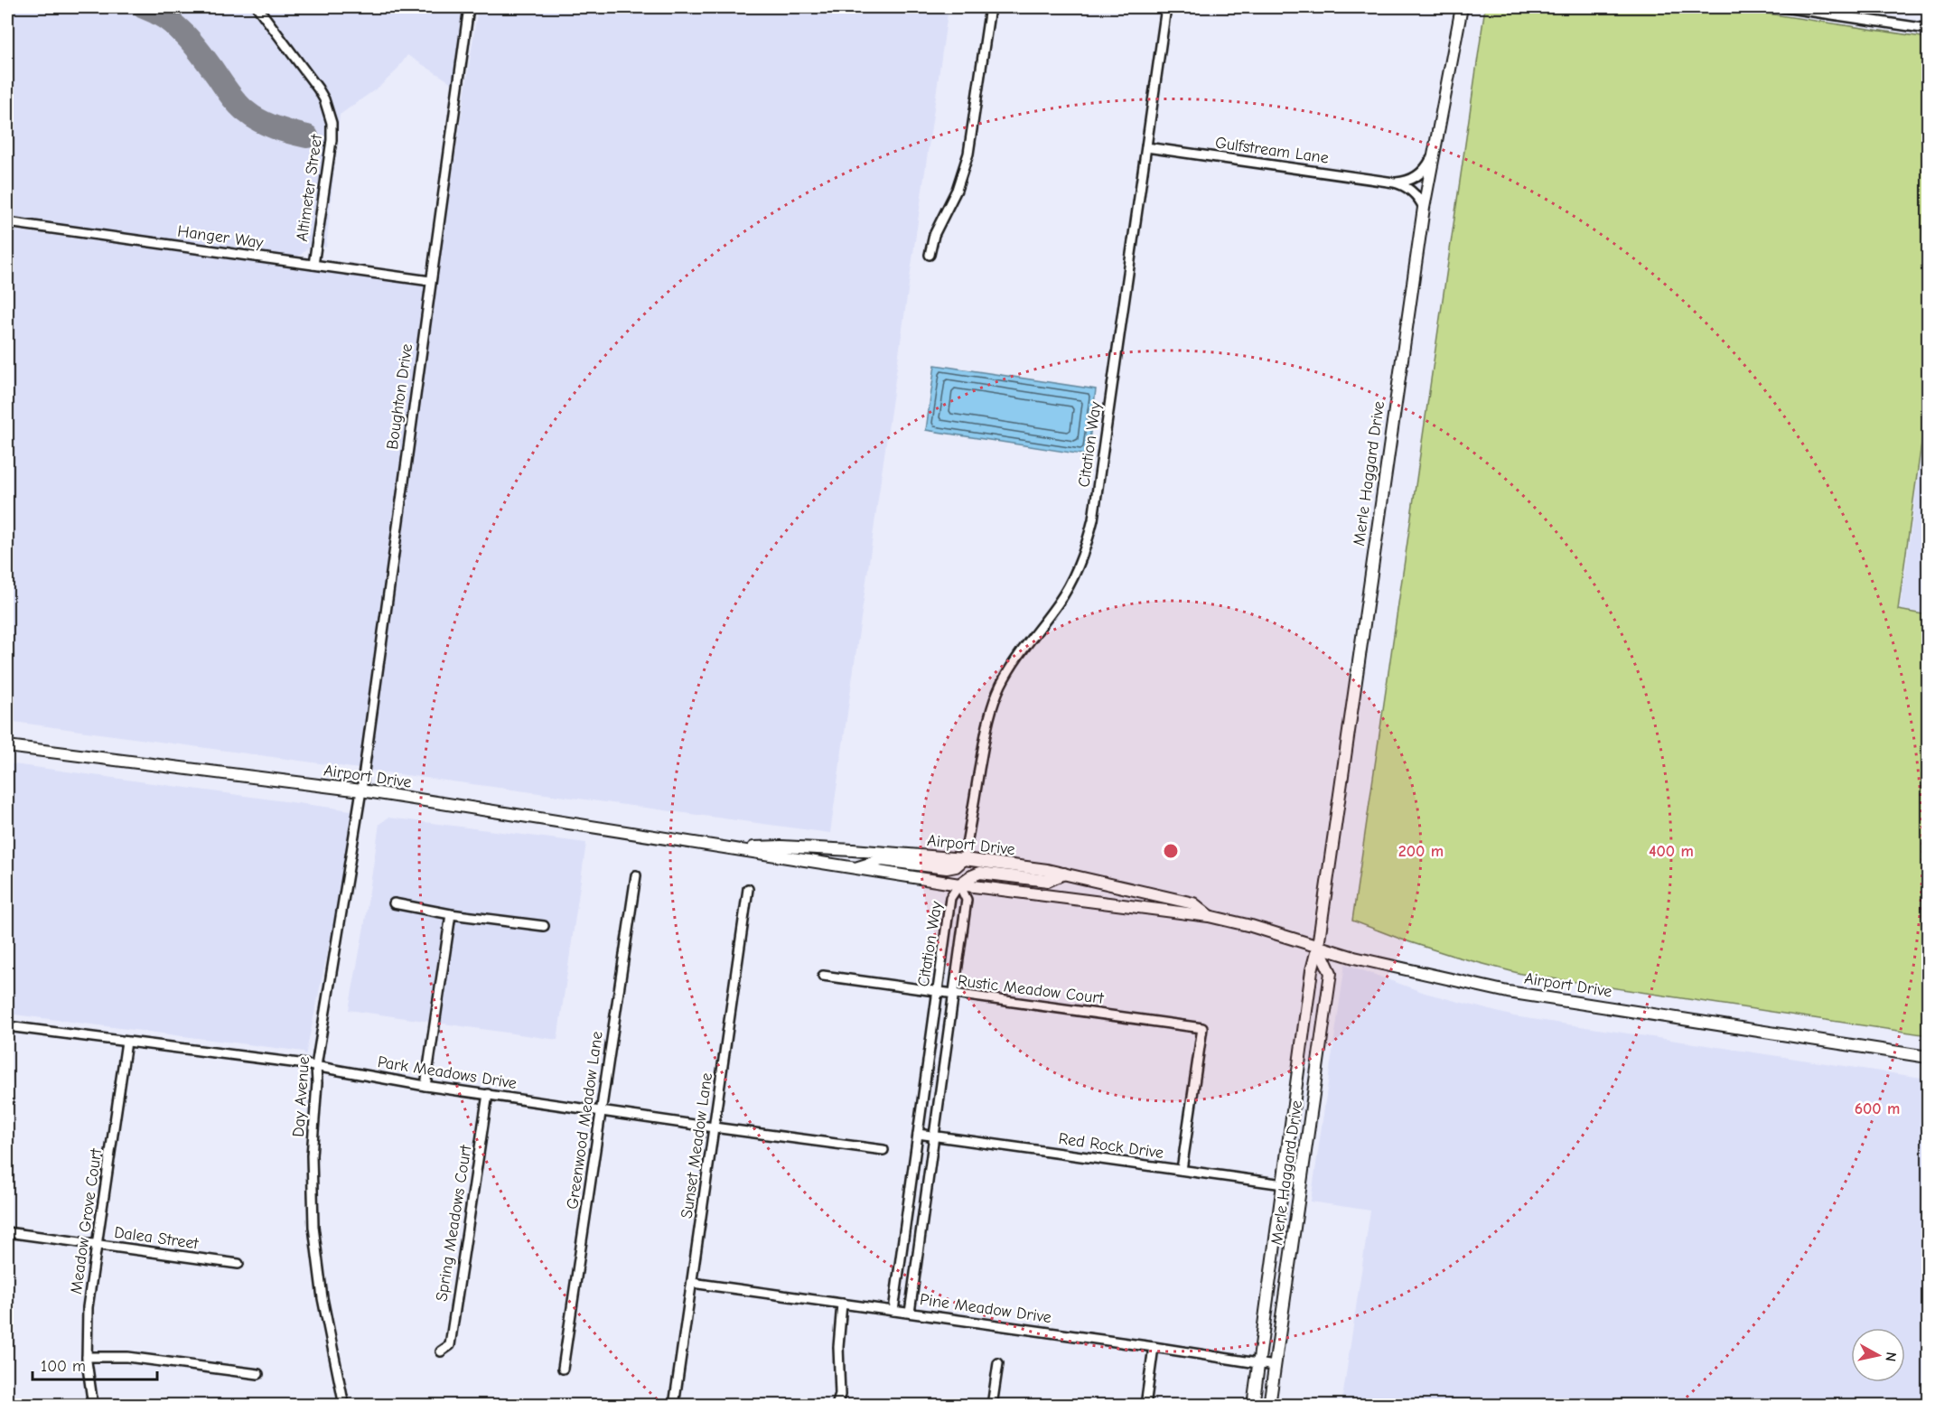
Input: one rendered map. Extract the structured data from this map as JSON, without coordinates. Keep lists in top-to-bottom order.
{
  "streets": {
    "main road": ["Merle Haggard Drive", "Airport Drive"],
    "street": [
      "Gulfstream Lane",
      "Altimeter Street",
      "Hanger Way",
      "Boughton Drive",
      "Citation Way",
      "Rustic Meadow Court",
      "Park Meadows Drive",
      "Day Avenue",
      "Greenwood Meadow Lane",
      "Sunset Meadow Lane",
      "Red Rock Drive",
      "Meadow Grove Court",
      "Spring Meadows Court",
      "Dalea Street",
      "Pine Meadow Drive"
    ]
  },
  "crossings": [
    ["Gulfstream Lane", "Citation Way"],
    ["Gulfstream Lane", "Merle Haggard Drive"],
    ["Altimeter Street", "Hanger Way"],
    ["Hanger Way", "Boughton Drive"],
    ["Boughton Drive", "Airport Drive"],
    ["Boughton Drive", "Day Avenue"],
    ["Citation Way", "Airport Drive"],
    ["Citation Way", "Rustic Meadow Court"],
    ["Citation Way", "Red Rock Drive"],
    ["Citation Way", "Pine Meadow Drive"],
    ["Merle Haggard Drive", "Airport Drive"],
    ["Merle Haggard Drive", "Red Rock Drive"],
    ["Merle Haggard Drive", "Pine Meadow Drive"],
    ["Airport Drive", "Day Avenue"],
    ["Rustic Meadow Court", "Red Rock Drive"],
    ["Park Meadows Drive", "Day Avenue"],
    ["Park Meadows Drive", "Greenwood Meadow Lane"],
    ["Park Meadows Drive", "Sunset Meadow Lane"],
    ["Park Meadows Drive", "Meadow Grove Court"],
    ["Park Meadows Drive", "Spring Meadows Court"],
    ["Sunset Meadow Lane", "Pine Meadow Drive"],
    ["Meadow Grove Court", "Dalea Street"]
  ],
  "scale_bar": "100 m",
  "north": "right",
  "rings": ["200 m", "400 m", "600 m"]
}
